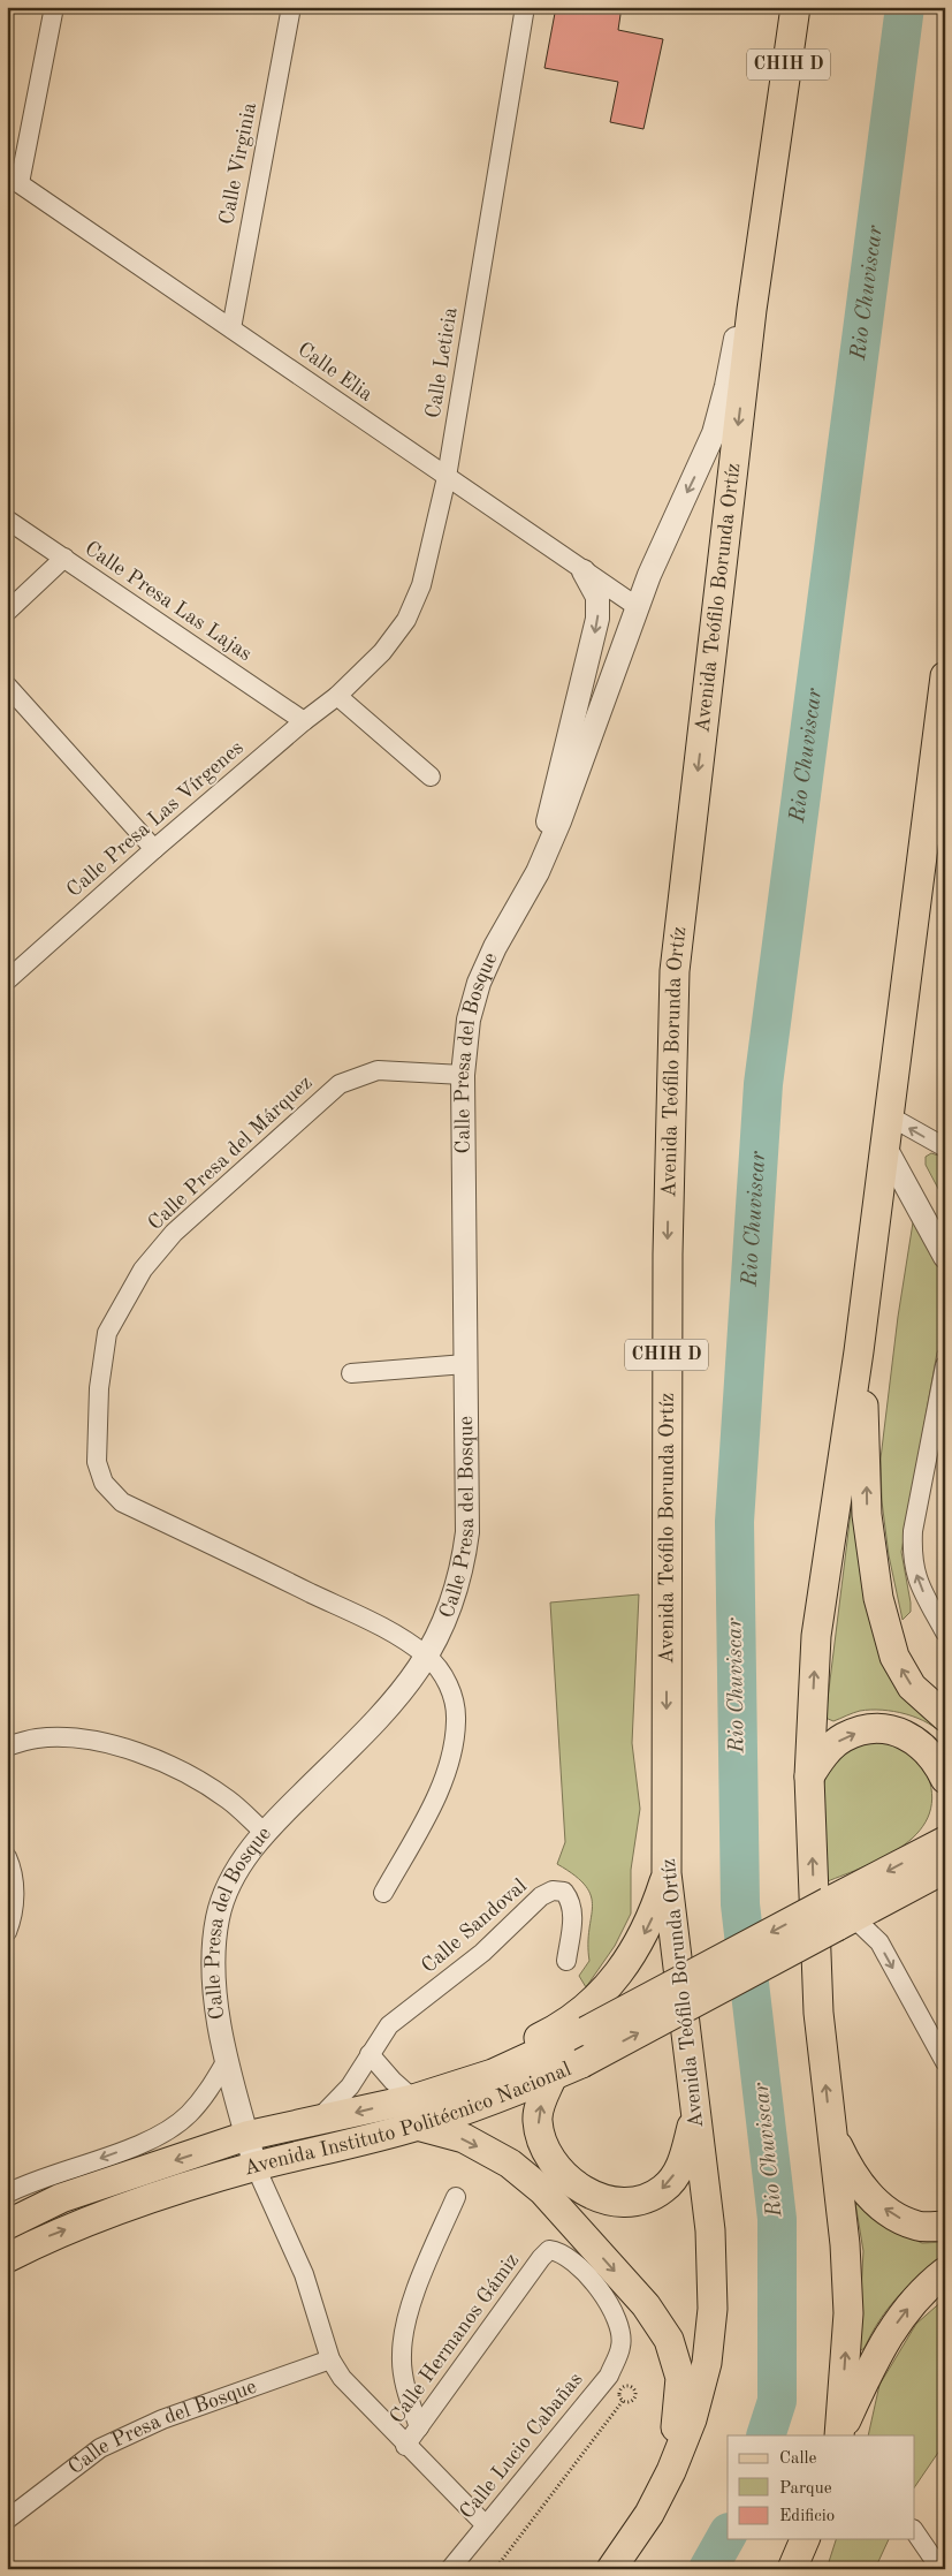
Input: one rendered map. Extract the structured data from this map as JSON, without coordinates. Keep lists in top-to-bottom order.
{
  "streets": {
    "main road": ["CHIH D", "Avenida Teófilo Borunda Ortíz", "Avenida Instituto Politécnico Nacional"],
    "street": [
      "Calle Virginia",
      "Calle Leticia",
      "Calle Elia",
      "Calle Presa Las Lajas",
      "Calle Presa Las Vírgenes",
      "Calle Presa del Bosque",
      "Calle Presa del Márquez",
      "Calle Sandoval",
      "Calle Hermanos Gámiz",
      "Calle Lucio Cabañas"
    ]
  },
  "crossings": [
    ["CHIH D", "Avenida Teófilo Borunda Ortíz"],
    ["CHIH D", "Calle Presa del Bosque"],
    ["Calle Virginia", "Calle Elia"],
    ["Calle Leticia", "Calle Elia"],
    ["Calle Leticia", "Calle Presa Las Vírgenes"],
    ["Calle Elia", "Calle Presa del Bosque"],
    ["Avenida Teófilo Borunda Ortíz", "Calle Presa del Bosque"],
    ["Calle Presa Las Lajas", "Calle Presa Las Vírgenes"],
    ["Calle Presa del Bosque", "Calle Presa del Márquez"],
    ["Calle Presa del Bosque", "Avenida Instituto Politécnico Nacional"],
    ["Calle Presa del Bosque", "Calle Hermanos Gámiz"],
    ["Calle Presa del Bosque", "Calle Lucio Cabañas"],
    ["Calle Hermanos Gámiz", "Calle Lucio Cabañas"]
  ],
  "water": ["Rio Chuviscar"],
  "legend": ["Calle", "Parque", "Edificio"]
}
